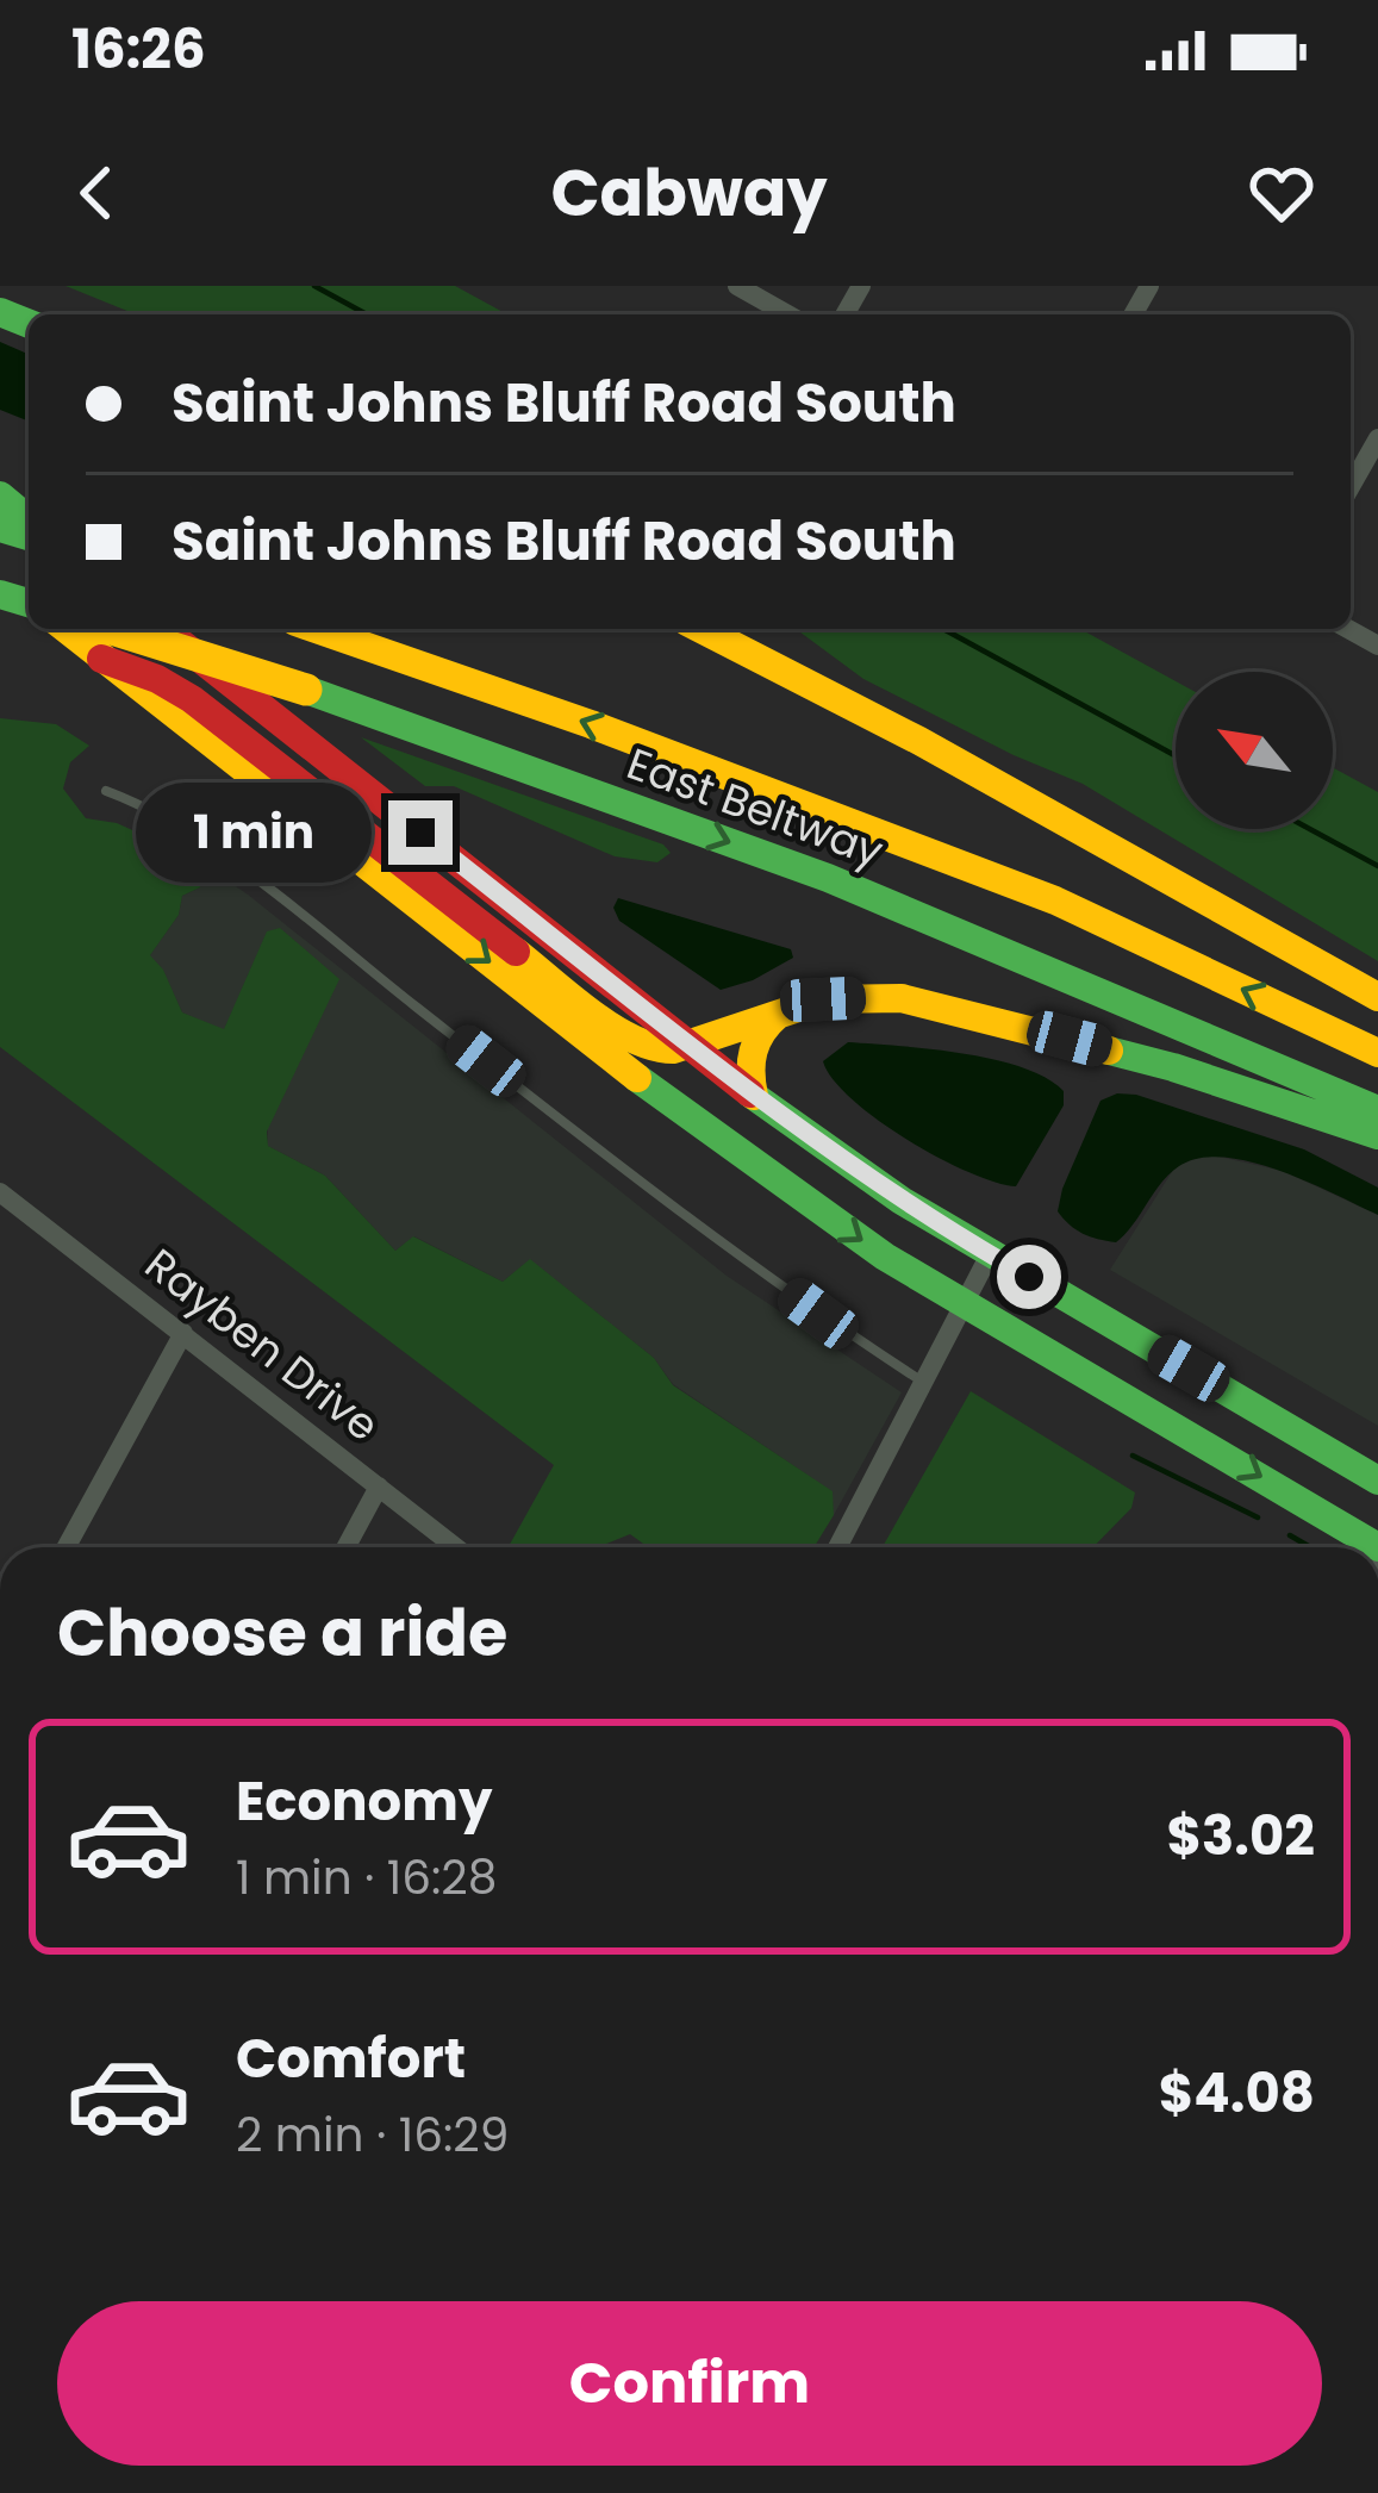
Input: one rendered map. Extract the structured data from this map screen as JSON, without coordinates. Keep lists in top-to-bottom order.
{
  "streets": {
    "main road": ["East Beltway"],
    "street": ["Rayben Drive"]
  },
  "north": "top left",
  "page": {
    "status": "16:26",
    "header": "Cabway",
    "banner": ["Saint Johns Bluff Road South", "Saint Johns Bluff Road South"],
    "bubble": "1 min",
    "heading": "Choose a ride",
    "list": [
      {
        "name": "Economy",
        "note": "1 min · 16:28",
        "value": "$3.02"
      },
      {
        "name": "Comfort",
        "note": "2 min · 16:29",
        "value": "$4.08"
      }
    ],
    "buttons": "Confirm"
  }
}
